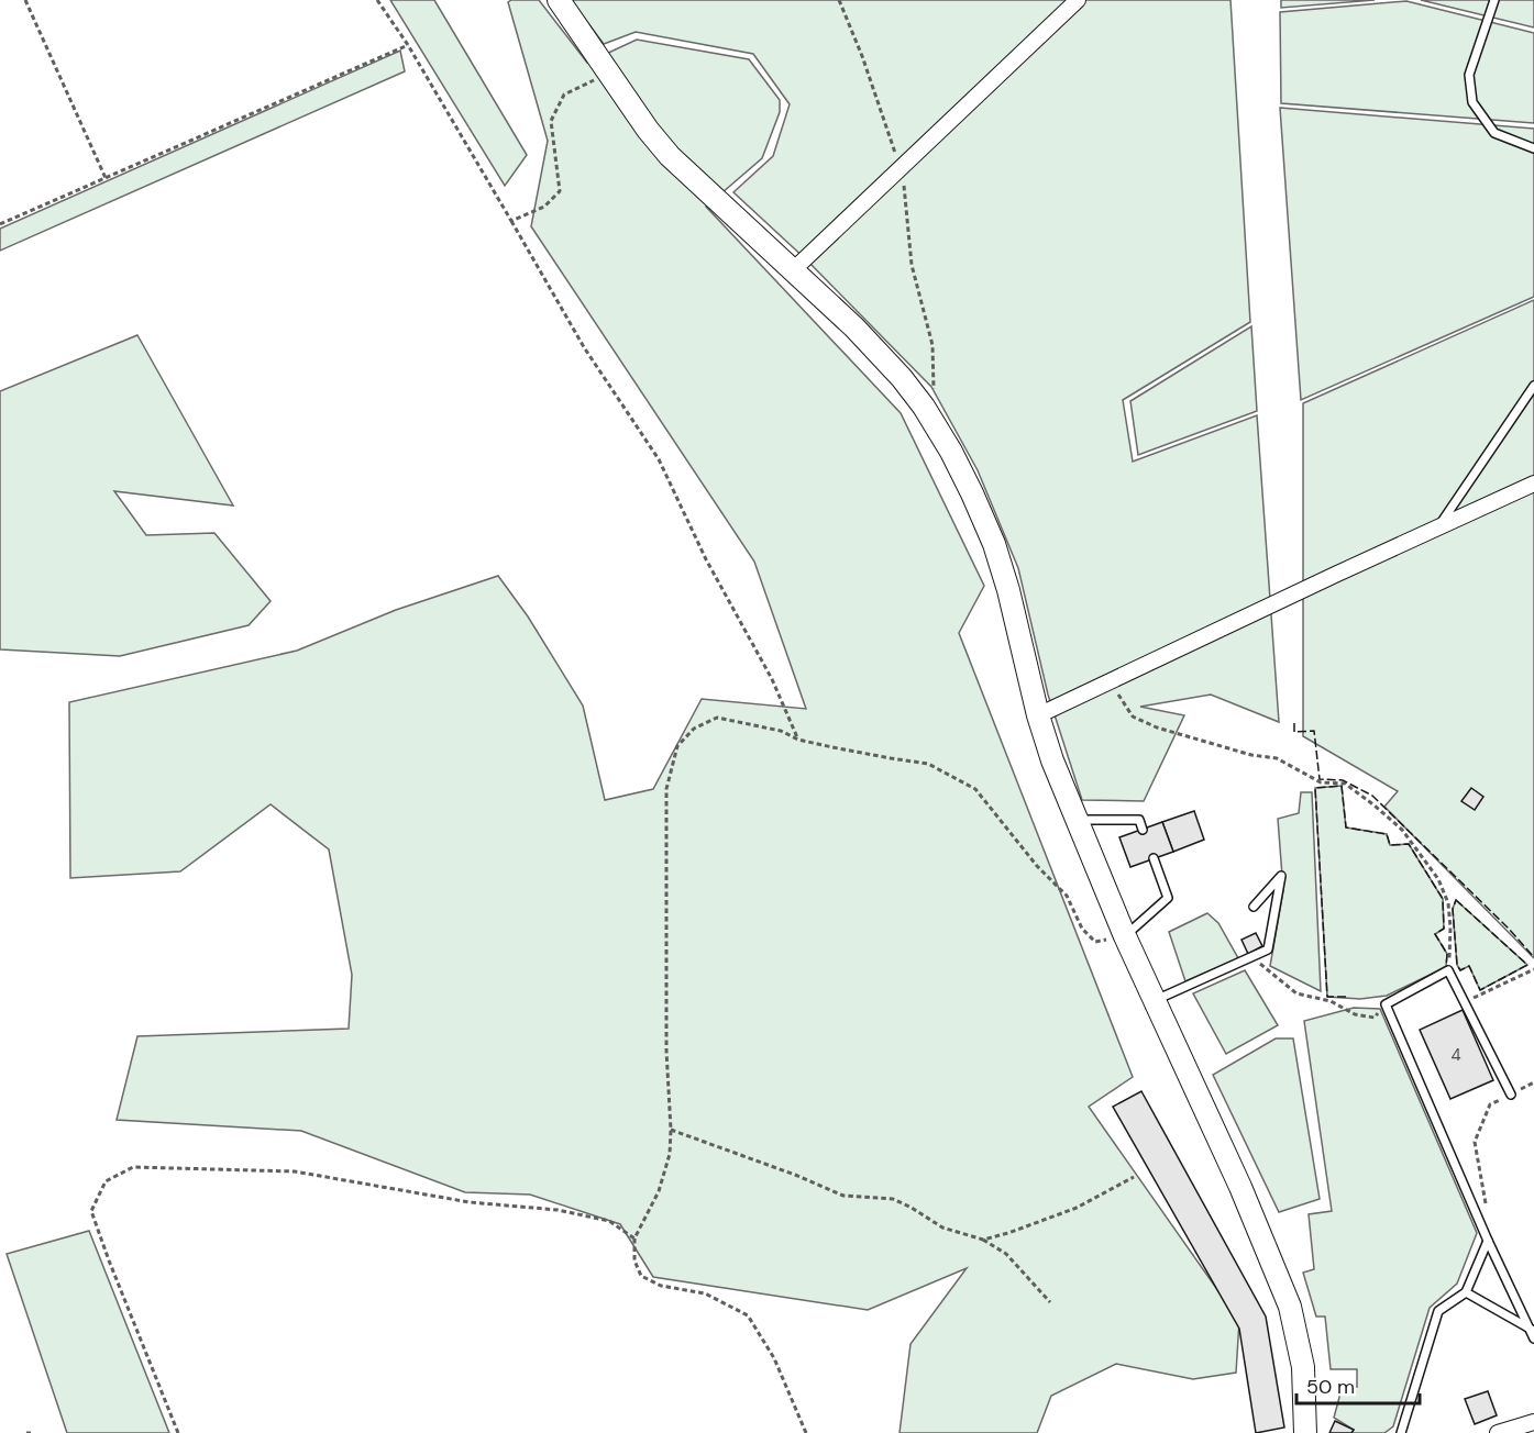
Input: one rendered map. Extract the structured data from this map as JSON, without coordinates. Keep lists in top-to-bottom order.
{
  "house_numbers": ["4"],
  "scale_bar": "50 m"
}
